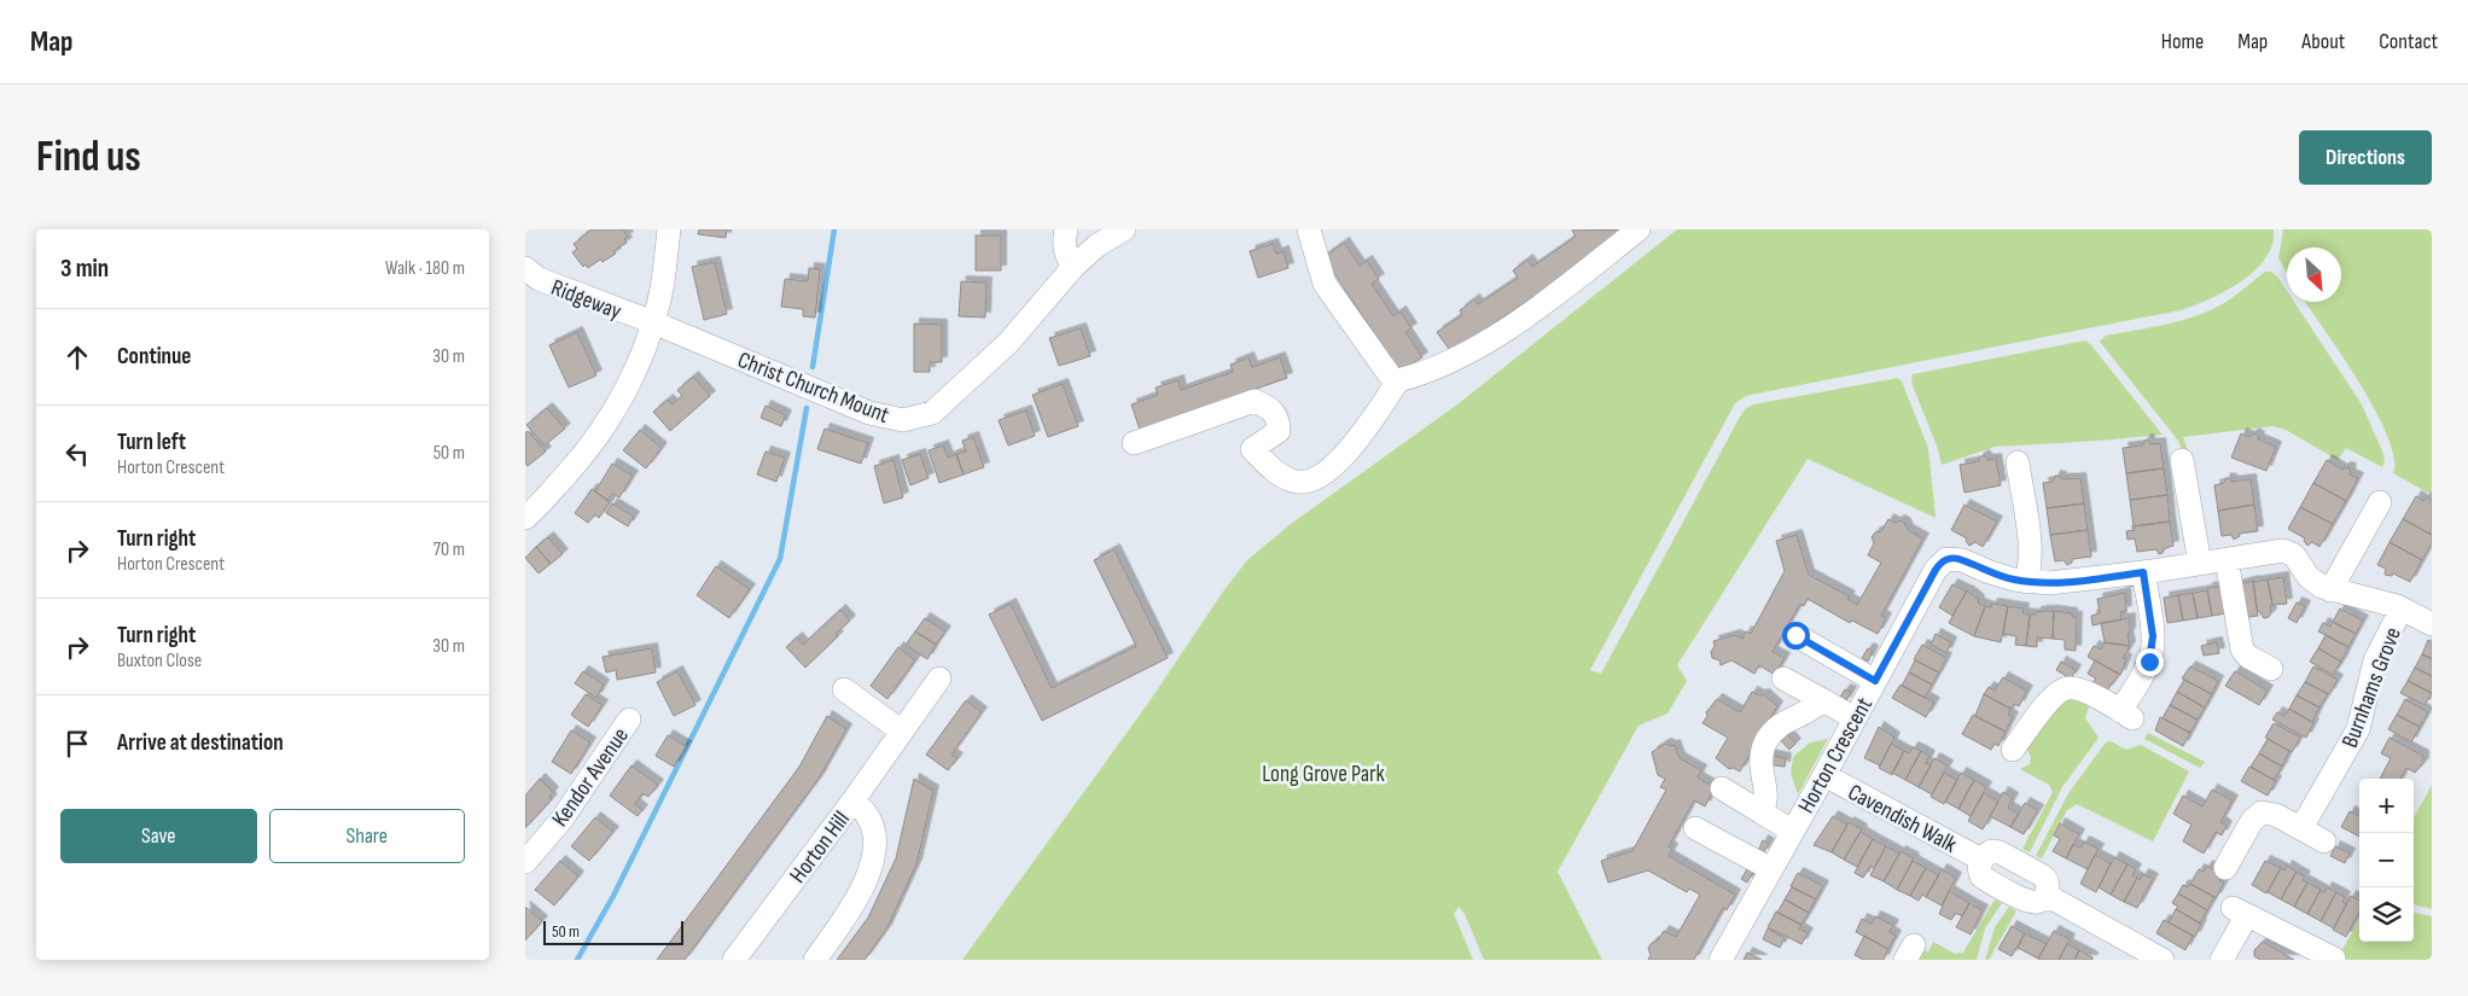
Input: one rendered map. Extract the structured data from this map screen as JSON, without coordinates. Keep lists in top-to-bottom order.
{
  "streets": {
    "street": [
      "Ridgeway",
      "Christ Church Mount",
      "Burnhams Grove",
      "Horton Crescent",
      "Kendor Avenue",
      "Cavendish Walk",
      "Horton Hill"
    ]
  },
  "crossings": [
    ["Ridgeway", "Christ Church Mount"],
    ["Burnhams Grove", "Horton Crescent"],
    ["Horton Crescent", "Cavendish Walk"]
  ],
  "parks": ["Long Grove Park"],
  "scale_bar": "50 m",
  "north": "bottom right",
  "page": {
    "header": "Map",
    "nav": [
      "Home",
      "Map",
      "About",
      "Contact"
    ],
    "buttons": [
      "Directions",
      ["Save", "Share"]
    ],
    "title": "Find us",
    "heading": ["3 min", "Walk · 180 m"],
    "list": [
      ["Continue", "30 m"],
      ["Turn left", "Horton Crescent", "50 m"],
      ["Turn right", "Horton Crescent", "70 m"],
      ["Turn right", "Buxton Close", "30 m"],
      "Arrive at destination"
    ],
    "map_buttons": ["+", "−"],
    "scale": "50 m"
  }
}
